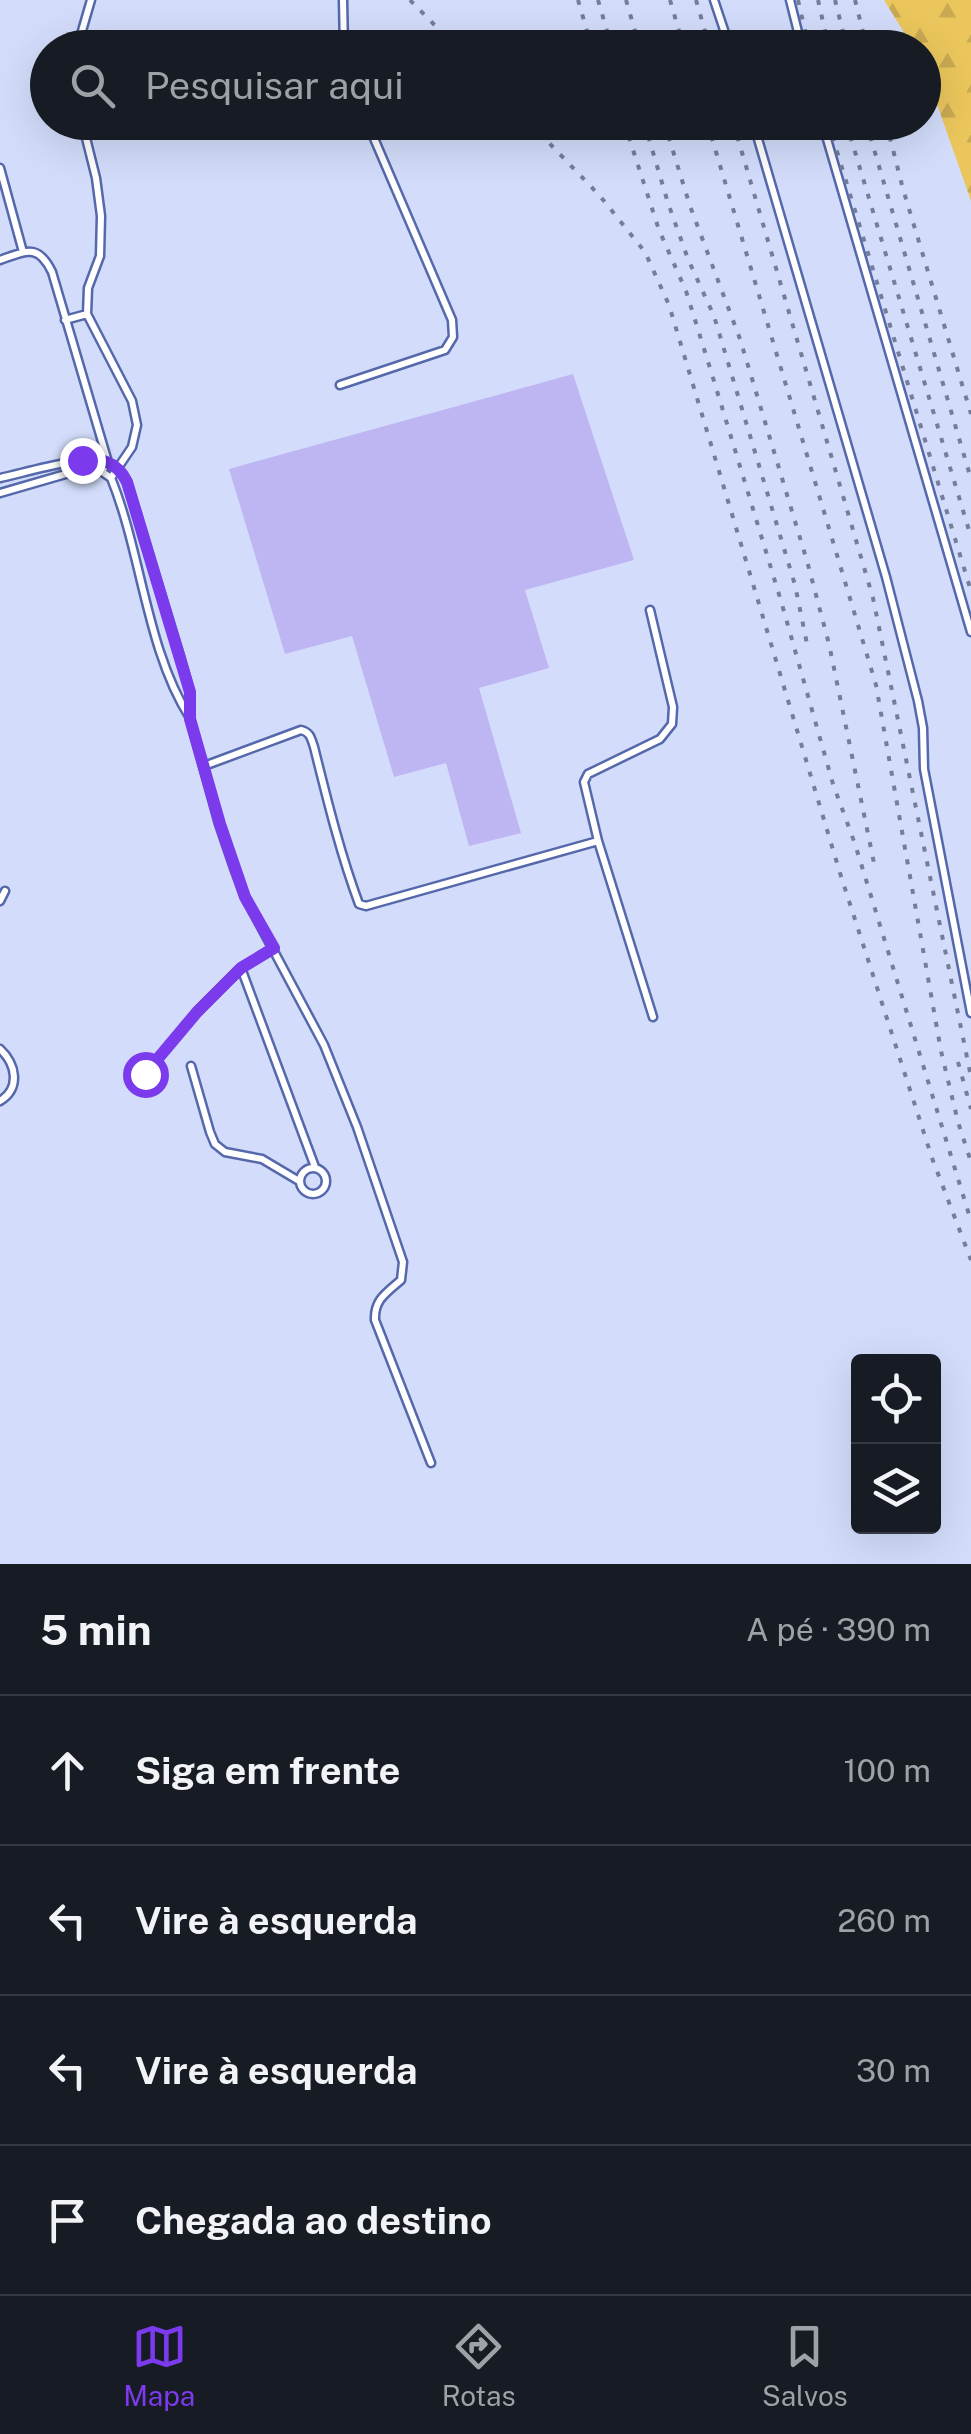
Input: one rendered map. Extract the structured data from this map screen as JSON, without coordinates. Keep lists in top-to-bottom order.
{
  "page": {
    "search": "Pesquisar aqui",
    "heading": ["5 min", "A pé · 390 m"],
    "list": [
      ["Siga em frente", "100 m"],
      ["Vire à esquerda", "260 m"],
      ["Vire à esquerda", "30 m"],
      "Chegada ao destino"
    ],
    "nav": ["Mapa", "Rotas", "Salvos"]
  }
}
